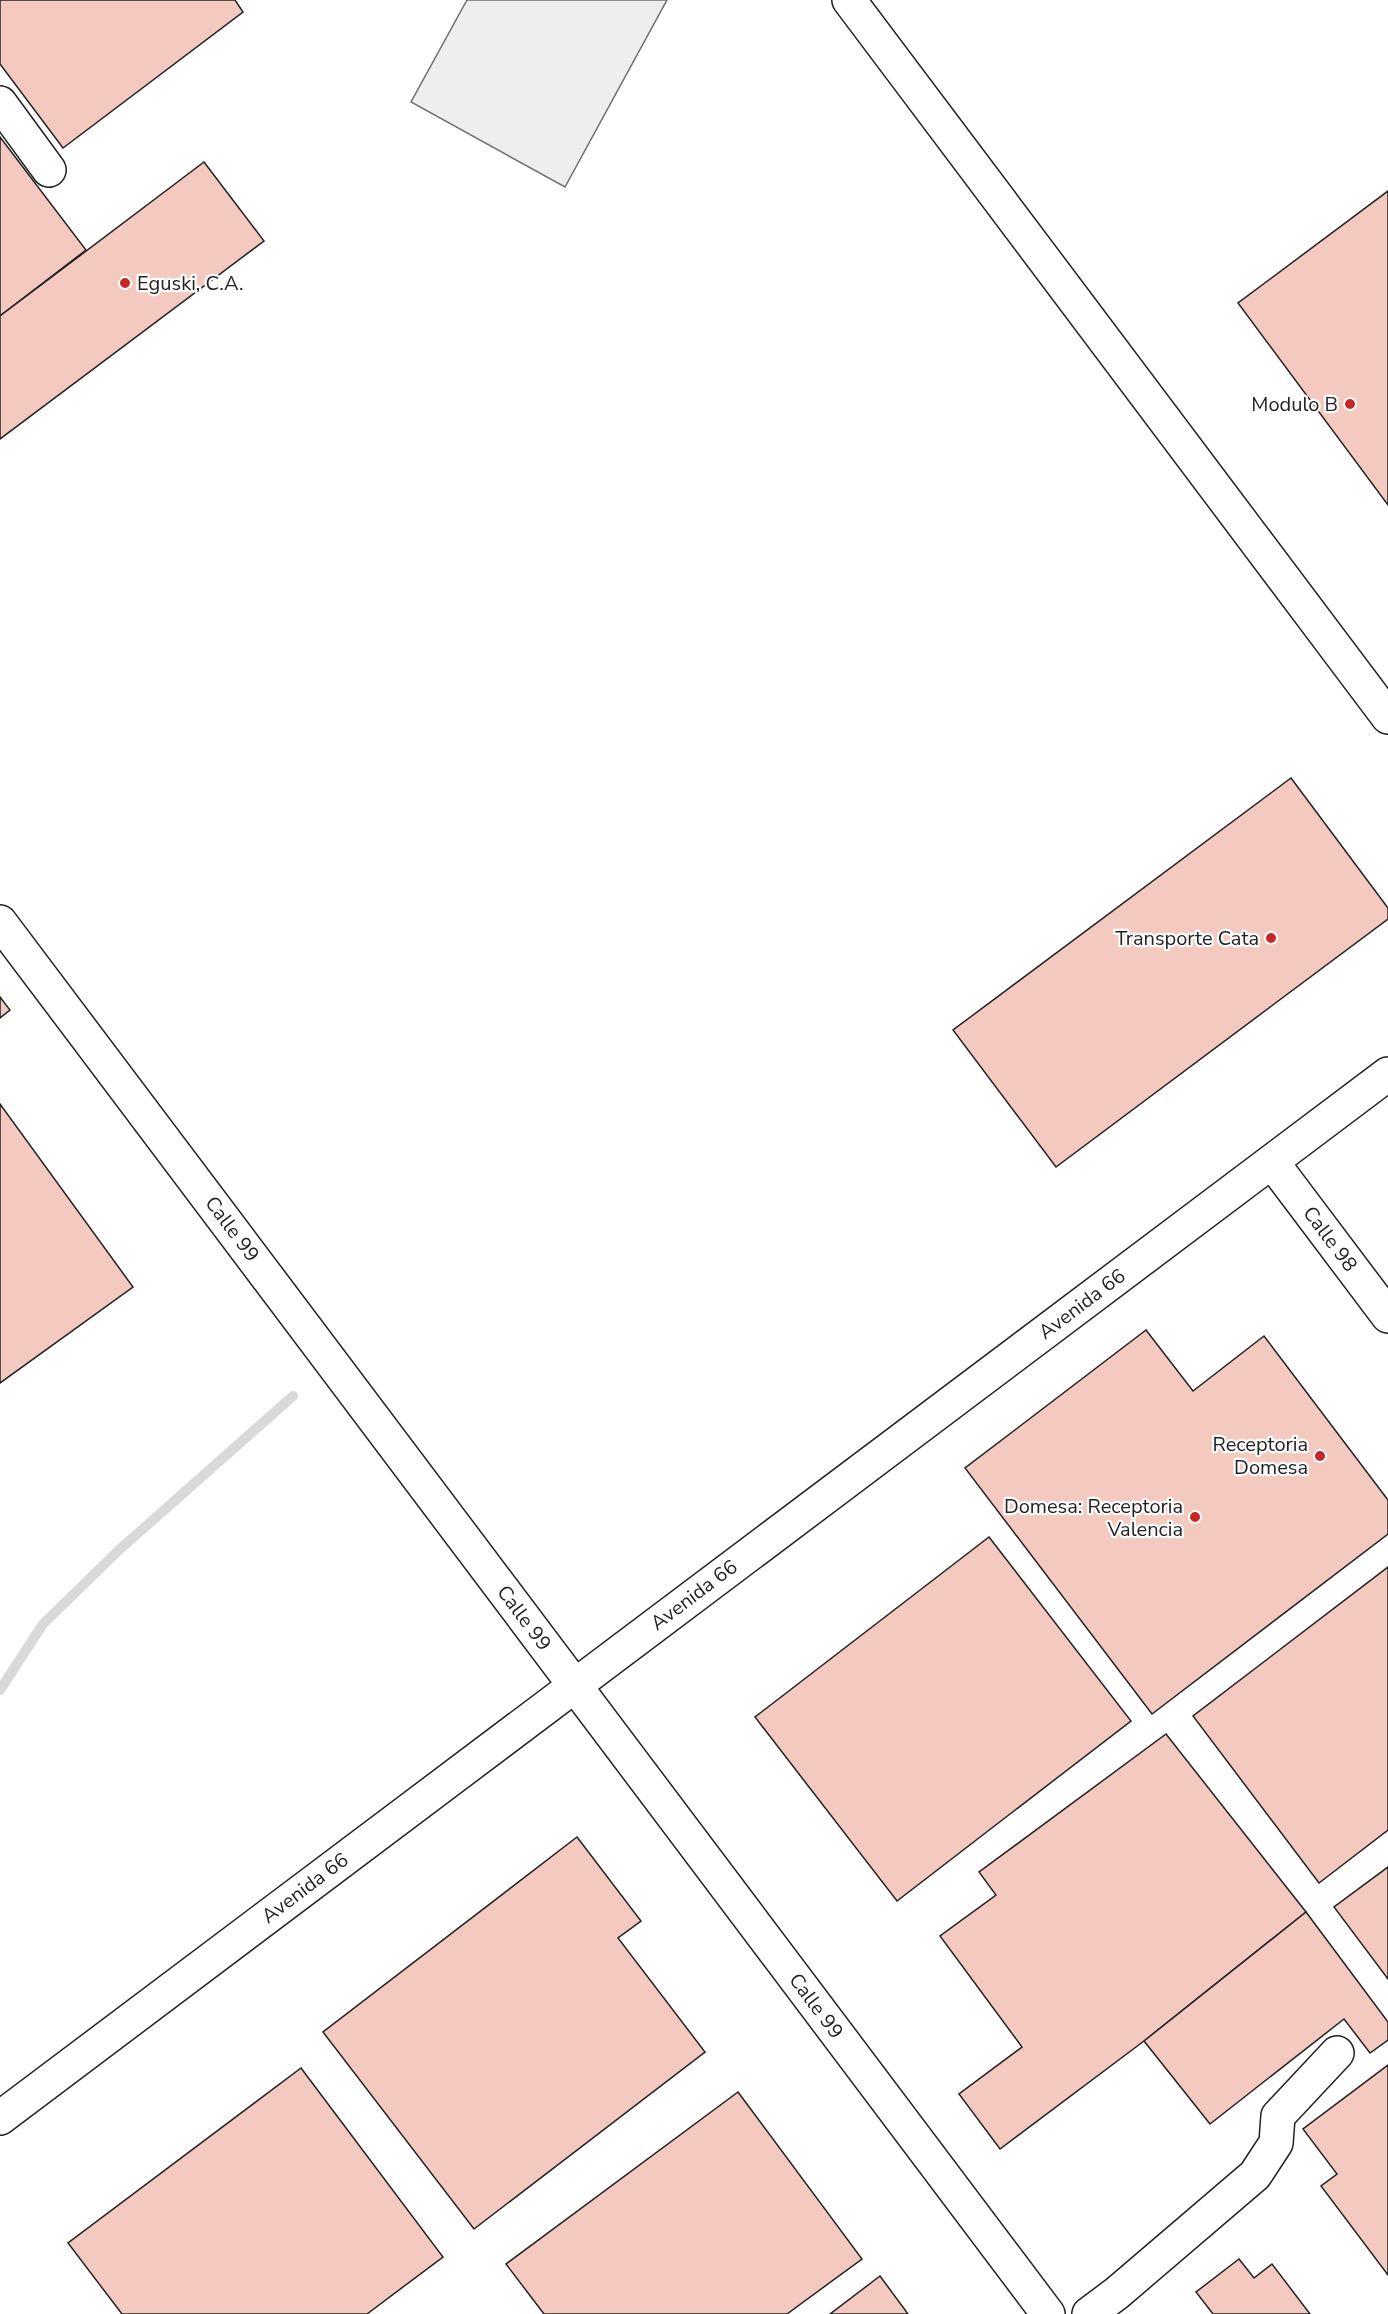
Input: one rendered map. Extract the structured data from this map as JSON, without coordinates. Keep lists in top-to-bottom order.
{
  "streets": {
    "lane": ["Calle 99", "Calle 98", "Avenida 66"]
  },
  "crossings": [
    ["Calle 99", "Avenida 66"],
    ["Calle 98", "Avenida 66"]
  ],
  "places": [
    "Eguski, C.A.",
    "Modulo B",
    "Transporte Cata",
    "Receptoria Domesa",
    "Domesa: Receptoria Valencia"
  ]
}
